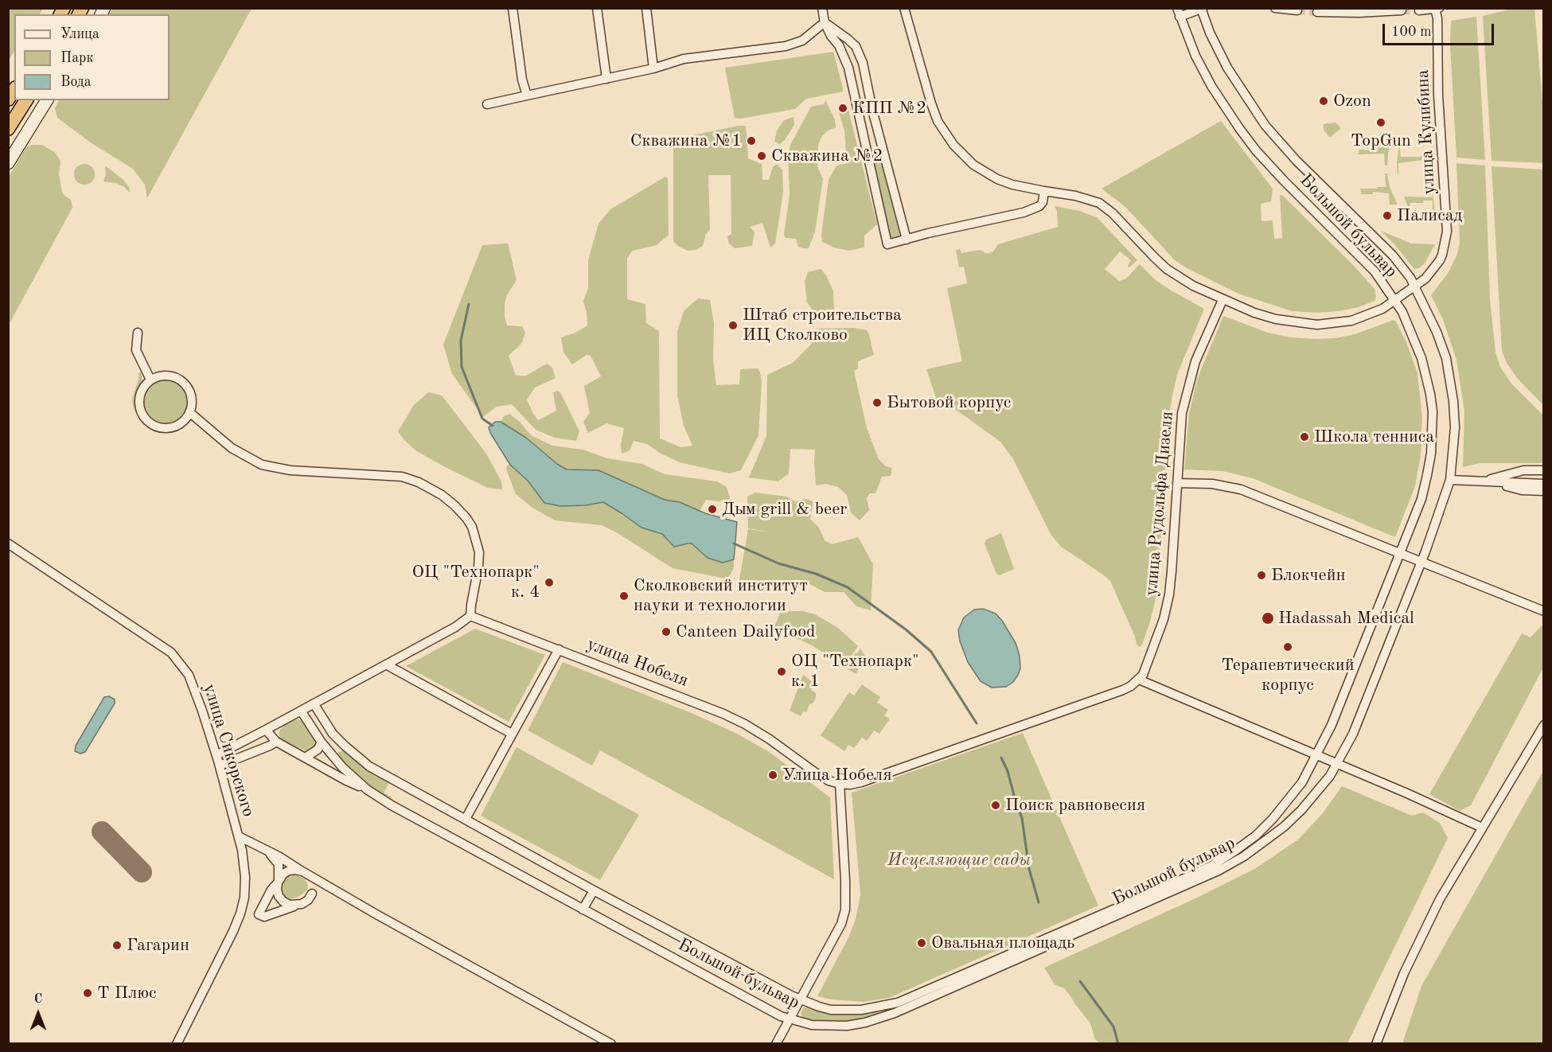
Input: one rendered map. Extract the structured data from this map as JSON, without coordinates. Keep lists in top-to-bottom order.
{
  "streets": {
    "street": [
      "улица Кулибина",
      "Большой бульвар",
      "улица Рудольфа Дизеля",
      "улица Нобеля",
      "улица Сикорского"
    ]
  },
  "crossings": [
    ["улица Кулибина", "Большой бульвар"],
    ["улица Кулибина", "улица Рудольфа Дизеля"]
  ],
  "parks": ["Исцеляющие сады"],
  "places": [
    "Ozon",
    "КПП №2",
    "TopGun",
    "Скважина №1",
    "Скважина №2",
    "Палисад",
    "Штаб строительства ИЦ Сколково",
    "Бытовой корпус",
    "Школа тенниса",
    "Дым grill & beer",
    "Блокчейн",
    "ОЦ \"Технопарк\" к. 4",
    "Сколковский институт науки и технологии",
    "Hadassah Medical",
    "Canteen Dailyfood",
    "Терапевтический корпус",
    "ОЦ \"Технопарк\" к. 1",
    "Улица Нобеля",
    "Поиск равновесия",
    "Овальная площадь",
    "Гагарин",
    "Т Плюс"
  ],
  "legend": ["Улица", "Парк", "Вода"],
  "scale_bar": "100 m",
  "north": "top"
}
